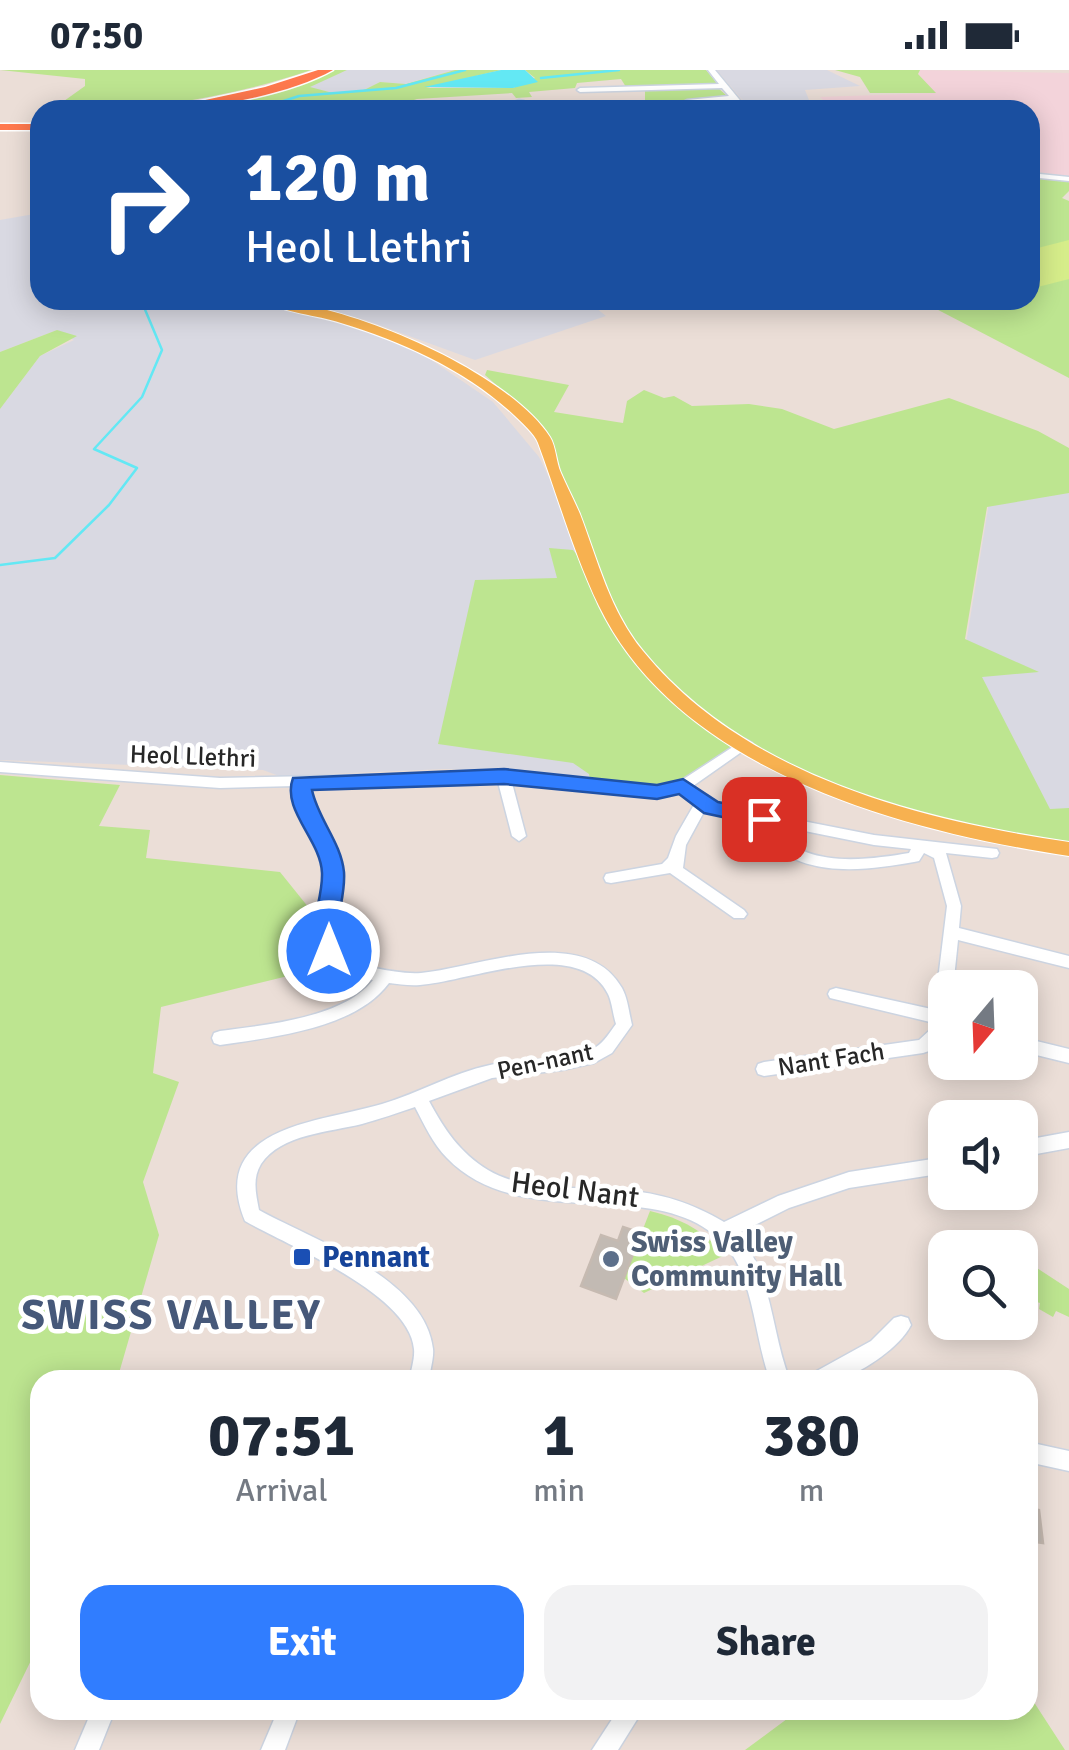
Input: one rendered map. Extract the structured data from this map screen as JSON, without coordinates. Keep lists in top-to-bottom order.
{
  "streets": {
    "street": [
      "Heol Llethri",
      "Nant Fach",
      "Pen-nant",
      "Heol Nant"
    ]
  },
  "crossings": [
    ["Heol Llethri", "Pen-nant"],
    ["Pen-nant", "Heol Nant"]
  ],
  "districts": ["SWISS VALLEY"],
  "places": {
    "transit": ["Pennant"],
    "other": ["Swiss Valley Community Hall"]
  },
  "north": "bottom",
  "page": {
    "status": "07:50",
    "turn": ["120 m", "Heol Llethri"],
    "eta": [
      "07:51",
      "Arrival",
      "1",
      "min",
      "380",
      "m"
    ],
    "buttons": ["Exit", "Share"]
  }
}
